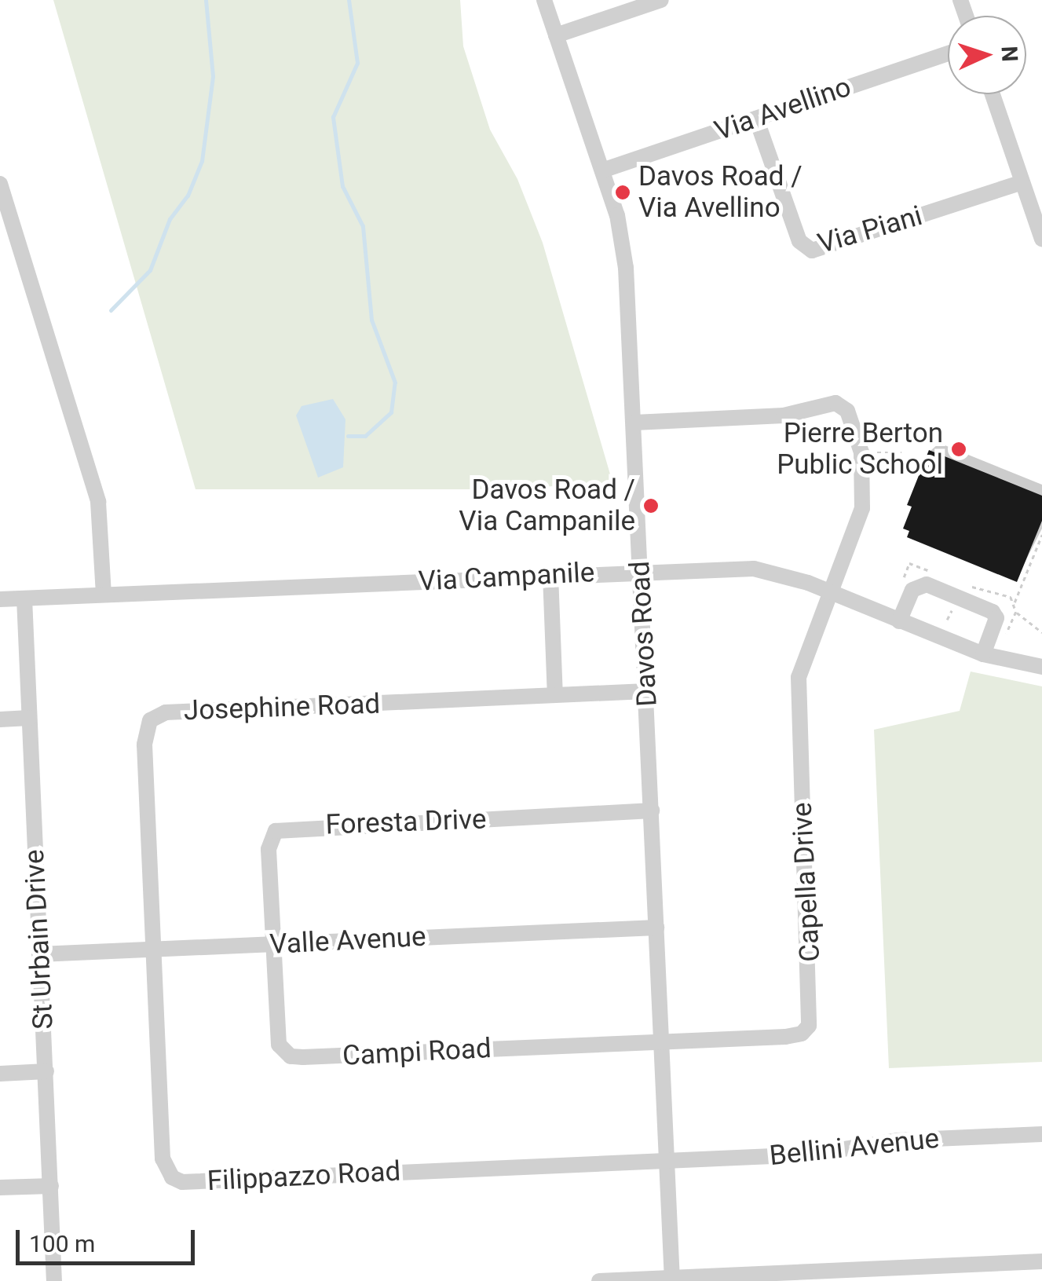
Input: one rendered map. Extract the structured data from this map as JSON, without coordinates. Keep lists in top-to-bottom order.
{
  "streets": {
    "street": [
      "Via Avellino",
      "Via Piani",
      "Via Campanile",
      "Davos Road",
      "Josephine Road",
      "Foresta Drive",
      "Capella Drive",
      "St Urbain Drive",
      "Valle Avenue",
      "Campi Road",
      "Bellini Avenue",
      "Filippazzo Road"
    ]
  },
  "crossings": [
    ["Via Avellino", "Via Piani"],
    ["Via Avellino", "Davos Road"],
    ["Via Campanile", "Davos Road"],
    ["Via Campanile", "Capella Drive"],
    ["Via Campanile", "St Urbain Drive"],
    ["Davos Road", "Josephine Road"],
    ["Davos Road", "Foresta Drive"],
    ["Davos Road", "Capella Drive"],
    ["Davos Road", "Valle Avenue"],
    ["Davos Road", "Campi Road"],
    ["Davos Road", "Bellini Avenue"],
    ["Davos Road", "Filippazzo Road"],
    ["Josephine Road", "Valle Avenue"],
    ["Josephine Road", "Filippazzo Road"],
    ["Foresta Drive", "Valle Avenue"],
    ["Foresta Drive", "Campi Road"],
    ["Capella Drive", "Campi Road"],
    ["St Urbain Drive", "Valle Avenue"],
    ["Valle Avenue", "Campi Road"],
    ["Valle Avenue", "Filippazzo Road"],
    ["Bellini Avenue", "Filippazzo Road"]
  ],
  "places": ["Davos Road / Via Avellino", "Pierre Berton Public School", "Davos Road / Via Campanile"],
  "scale_bar": "100 m",
  "north": "right"
}
